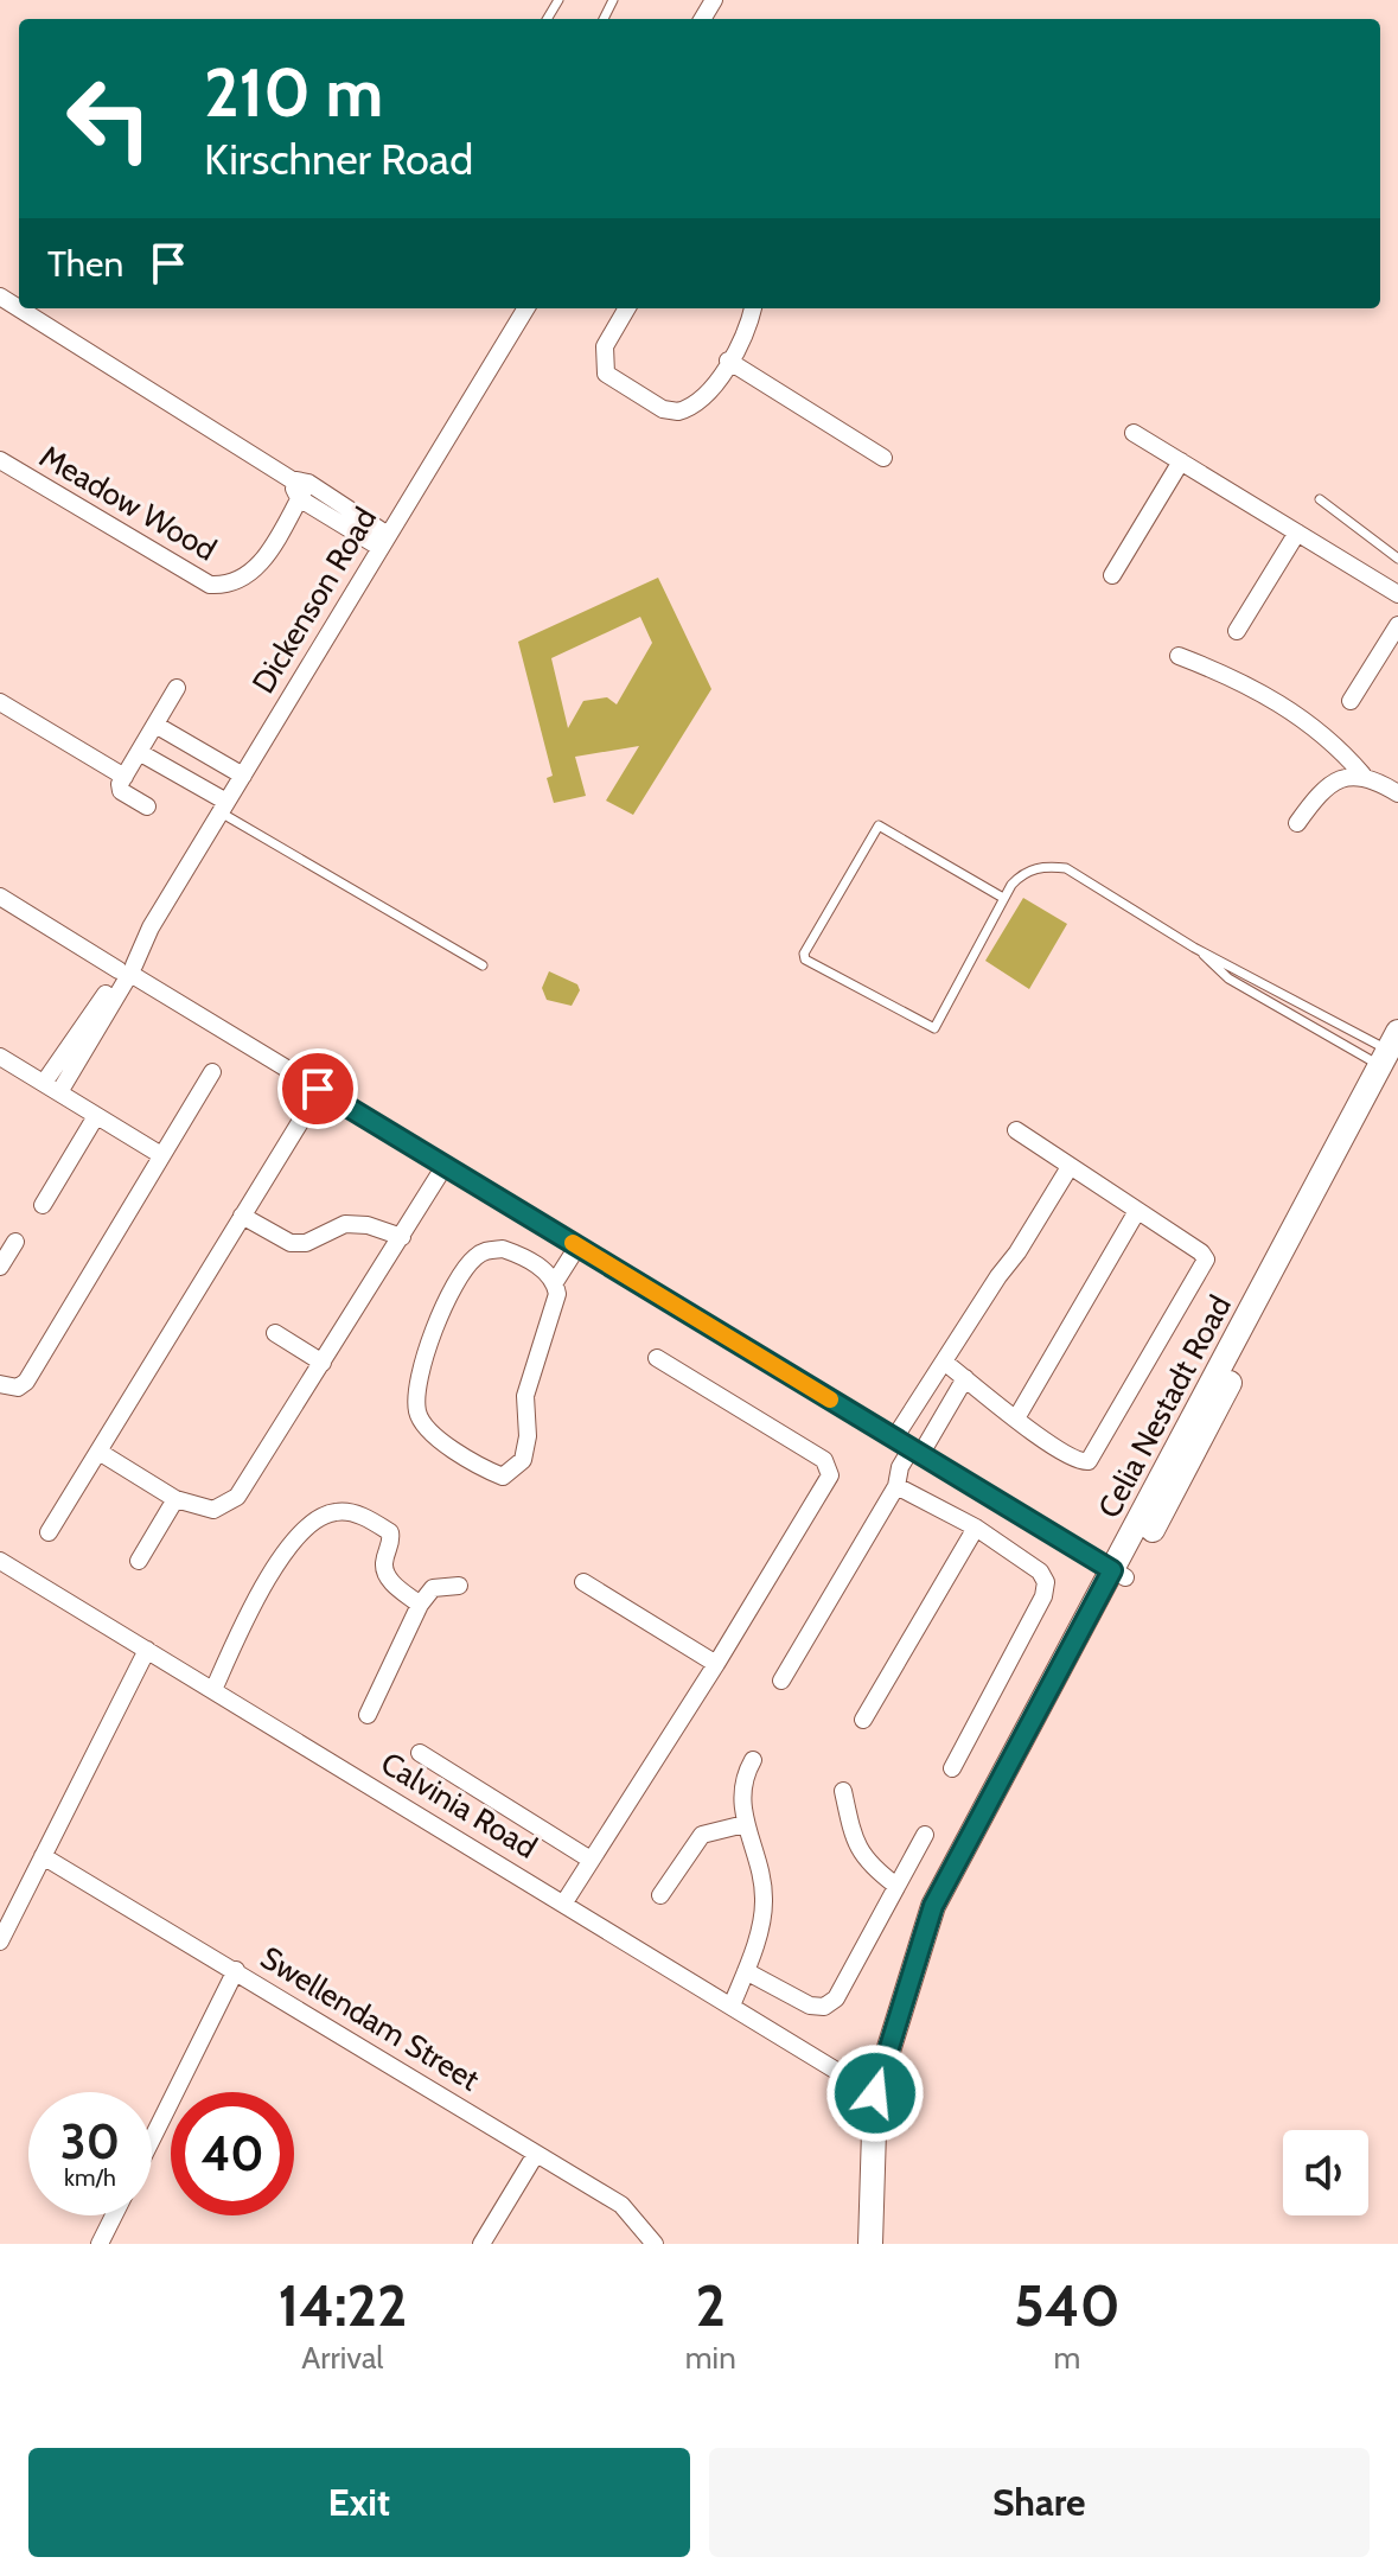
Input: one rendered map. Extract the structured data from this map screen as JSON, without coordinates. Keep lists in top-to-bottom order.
{
  "streets": {
    "street": [
      "Meadow Wood",
      "Dickenson Road",
      "Celia Nestadt Road",
      "Calvinia Road",
      "Swellendam Street"
    ]
  },
  "crossings": [
    ["Celia Nestadt Road", "Calvinia Road"]
  ],
  "page": {
    "turn": ["210 m", "Kirschner Road"],
    "then": "Then",
    "speed": "30 km/h",
    "limit": "40",
    "eta": [
      "14:22",
      "Arrival",
      "2",
      "min",
      "540",
      "m"
    ],
    "buttons": ["Exit", "Share"]
  }
}
